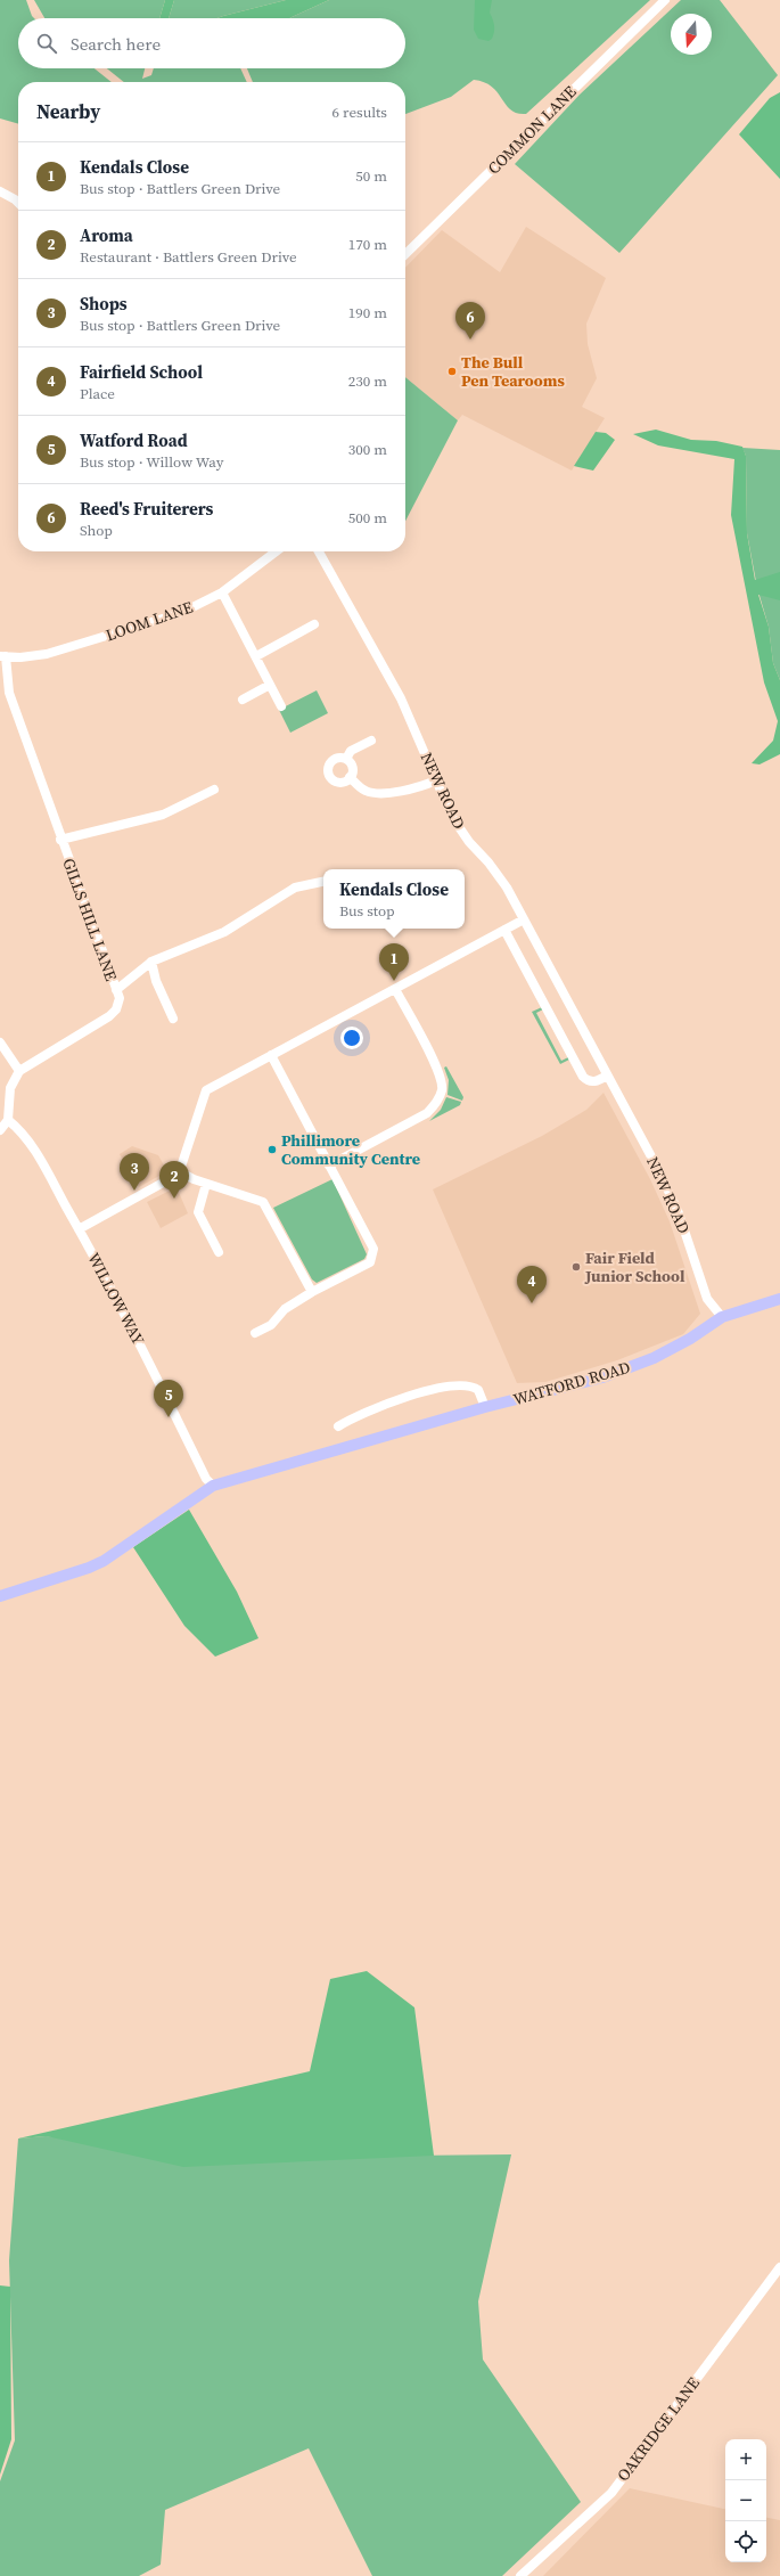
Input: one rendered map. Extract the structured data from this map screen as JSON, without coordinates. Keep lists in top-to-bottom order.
{
  "streets": {
    "main road": ["WATFORD ROAD"],
    "street": [
      "COMMON LANE",
      "LOOM LANE",
      "NEW ROAD",
      "GILLS HILL LANE",
      "WILLOW WAY",
      "OAKRIDGE LANE"
    ]
  },
  "crossings": [
    ["LOOM LANE", "GILLS HILL LANE"],
    ["NEW ROAD", "WATFORD ROAD"],
    ["WILLOW WAY", "WATFORD ROAD"]
  ],
  "places": ["The Bull Pen Tearooms", "Phillimore Community Centre", "Fair Field Junior School"],
  "north": "bottom",
  "page": {
    "search": "Search here",
    "heading": ["Nearby", "6 results"],
    "list": [
      {
        "mark": "1",
        "name": "Kendals Close",
        "note": "Bus stop · Battlers Green Drive",
        "value": "50 m"
      },
      {
        "mark": "2",
        "name": "Aroma",
        "note": "Restaurant · Battlers Green Drive",
        "value": "170 m"
      },
      {
        "mark": "3",
        "name": "Shops",
        "note": "Bus stop · Battlers Green Drive",
        "value": "190 m"
      },
      {
        "mark": "4",
        "name": "Fairfield School",
        "note": "Place",
        "value": "230 m"
      },
      {
        "mark": "5",
        "name": "Watford Road",
        "note": "Bus stop · Willow Way",
        "value": "300 m"
      },
      {
        "mark": "6",
        "name": "Reed's Fruiterers",
        "note": "Shop",
        "value": "500 m"
      }
    ],
    "pins": [
      "6",
      "1",
      "3",
      "2",
      "4",
      "5"
    ],
    "popup": ["Kendals Close", "Bus stop"],
    "map_buttons": ["+", "−"]
  }
}
